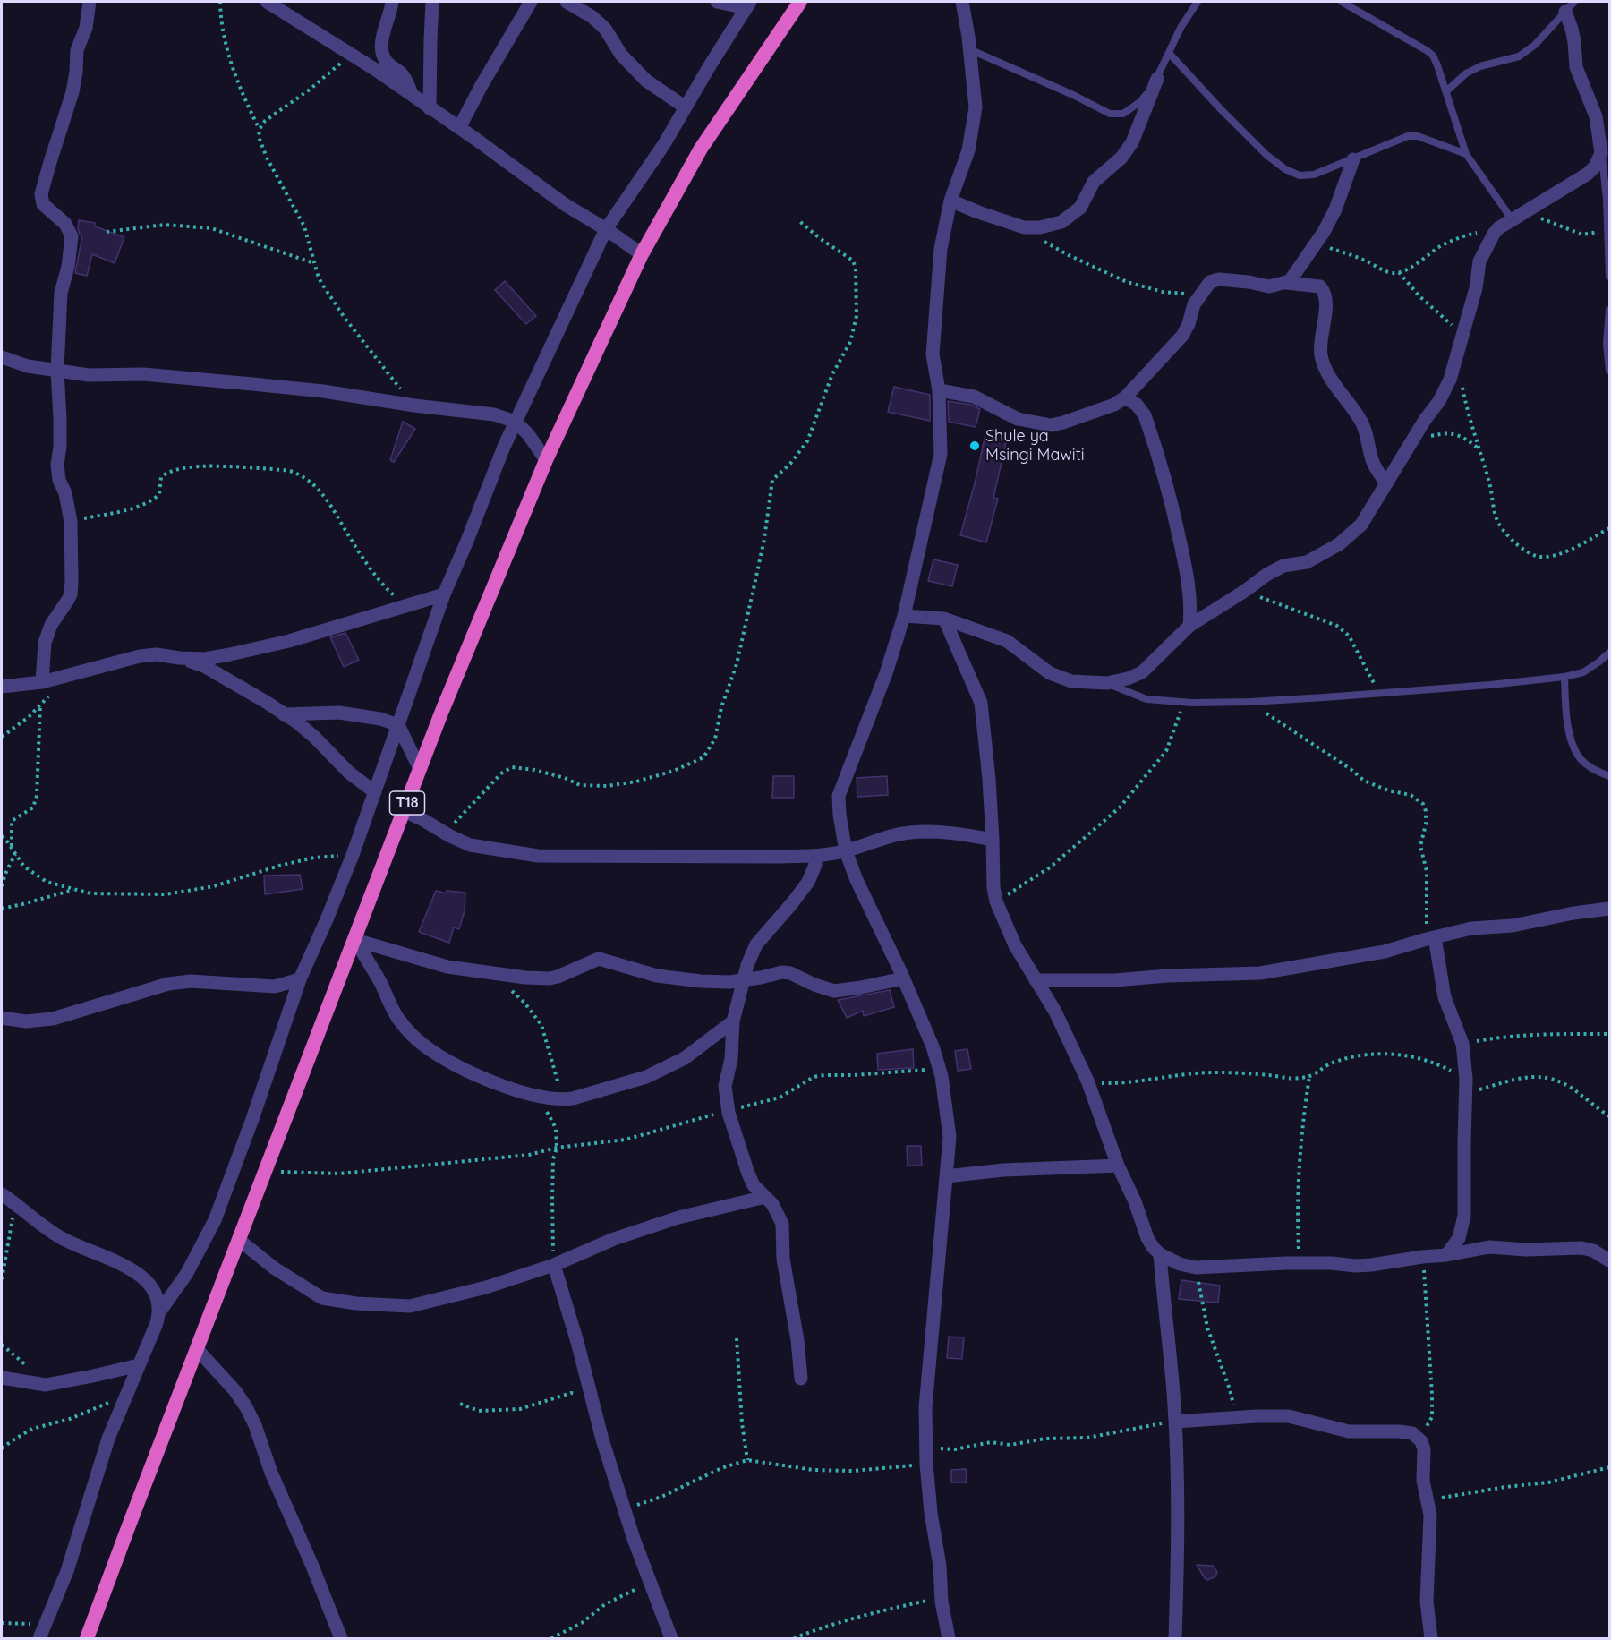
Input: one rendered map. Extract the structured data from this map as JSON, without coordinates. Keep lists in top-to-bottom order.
{
  "streets": {
    "highway": ["T18"]
  },
  "places": ["Shule ya Msingi Mawiti"]
}
